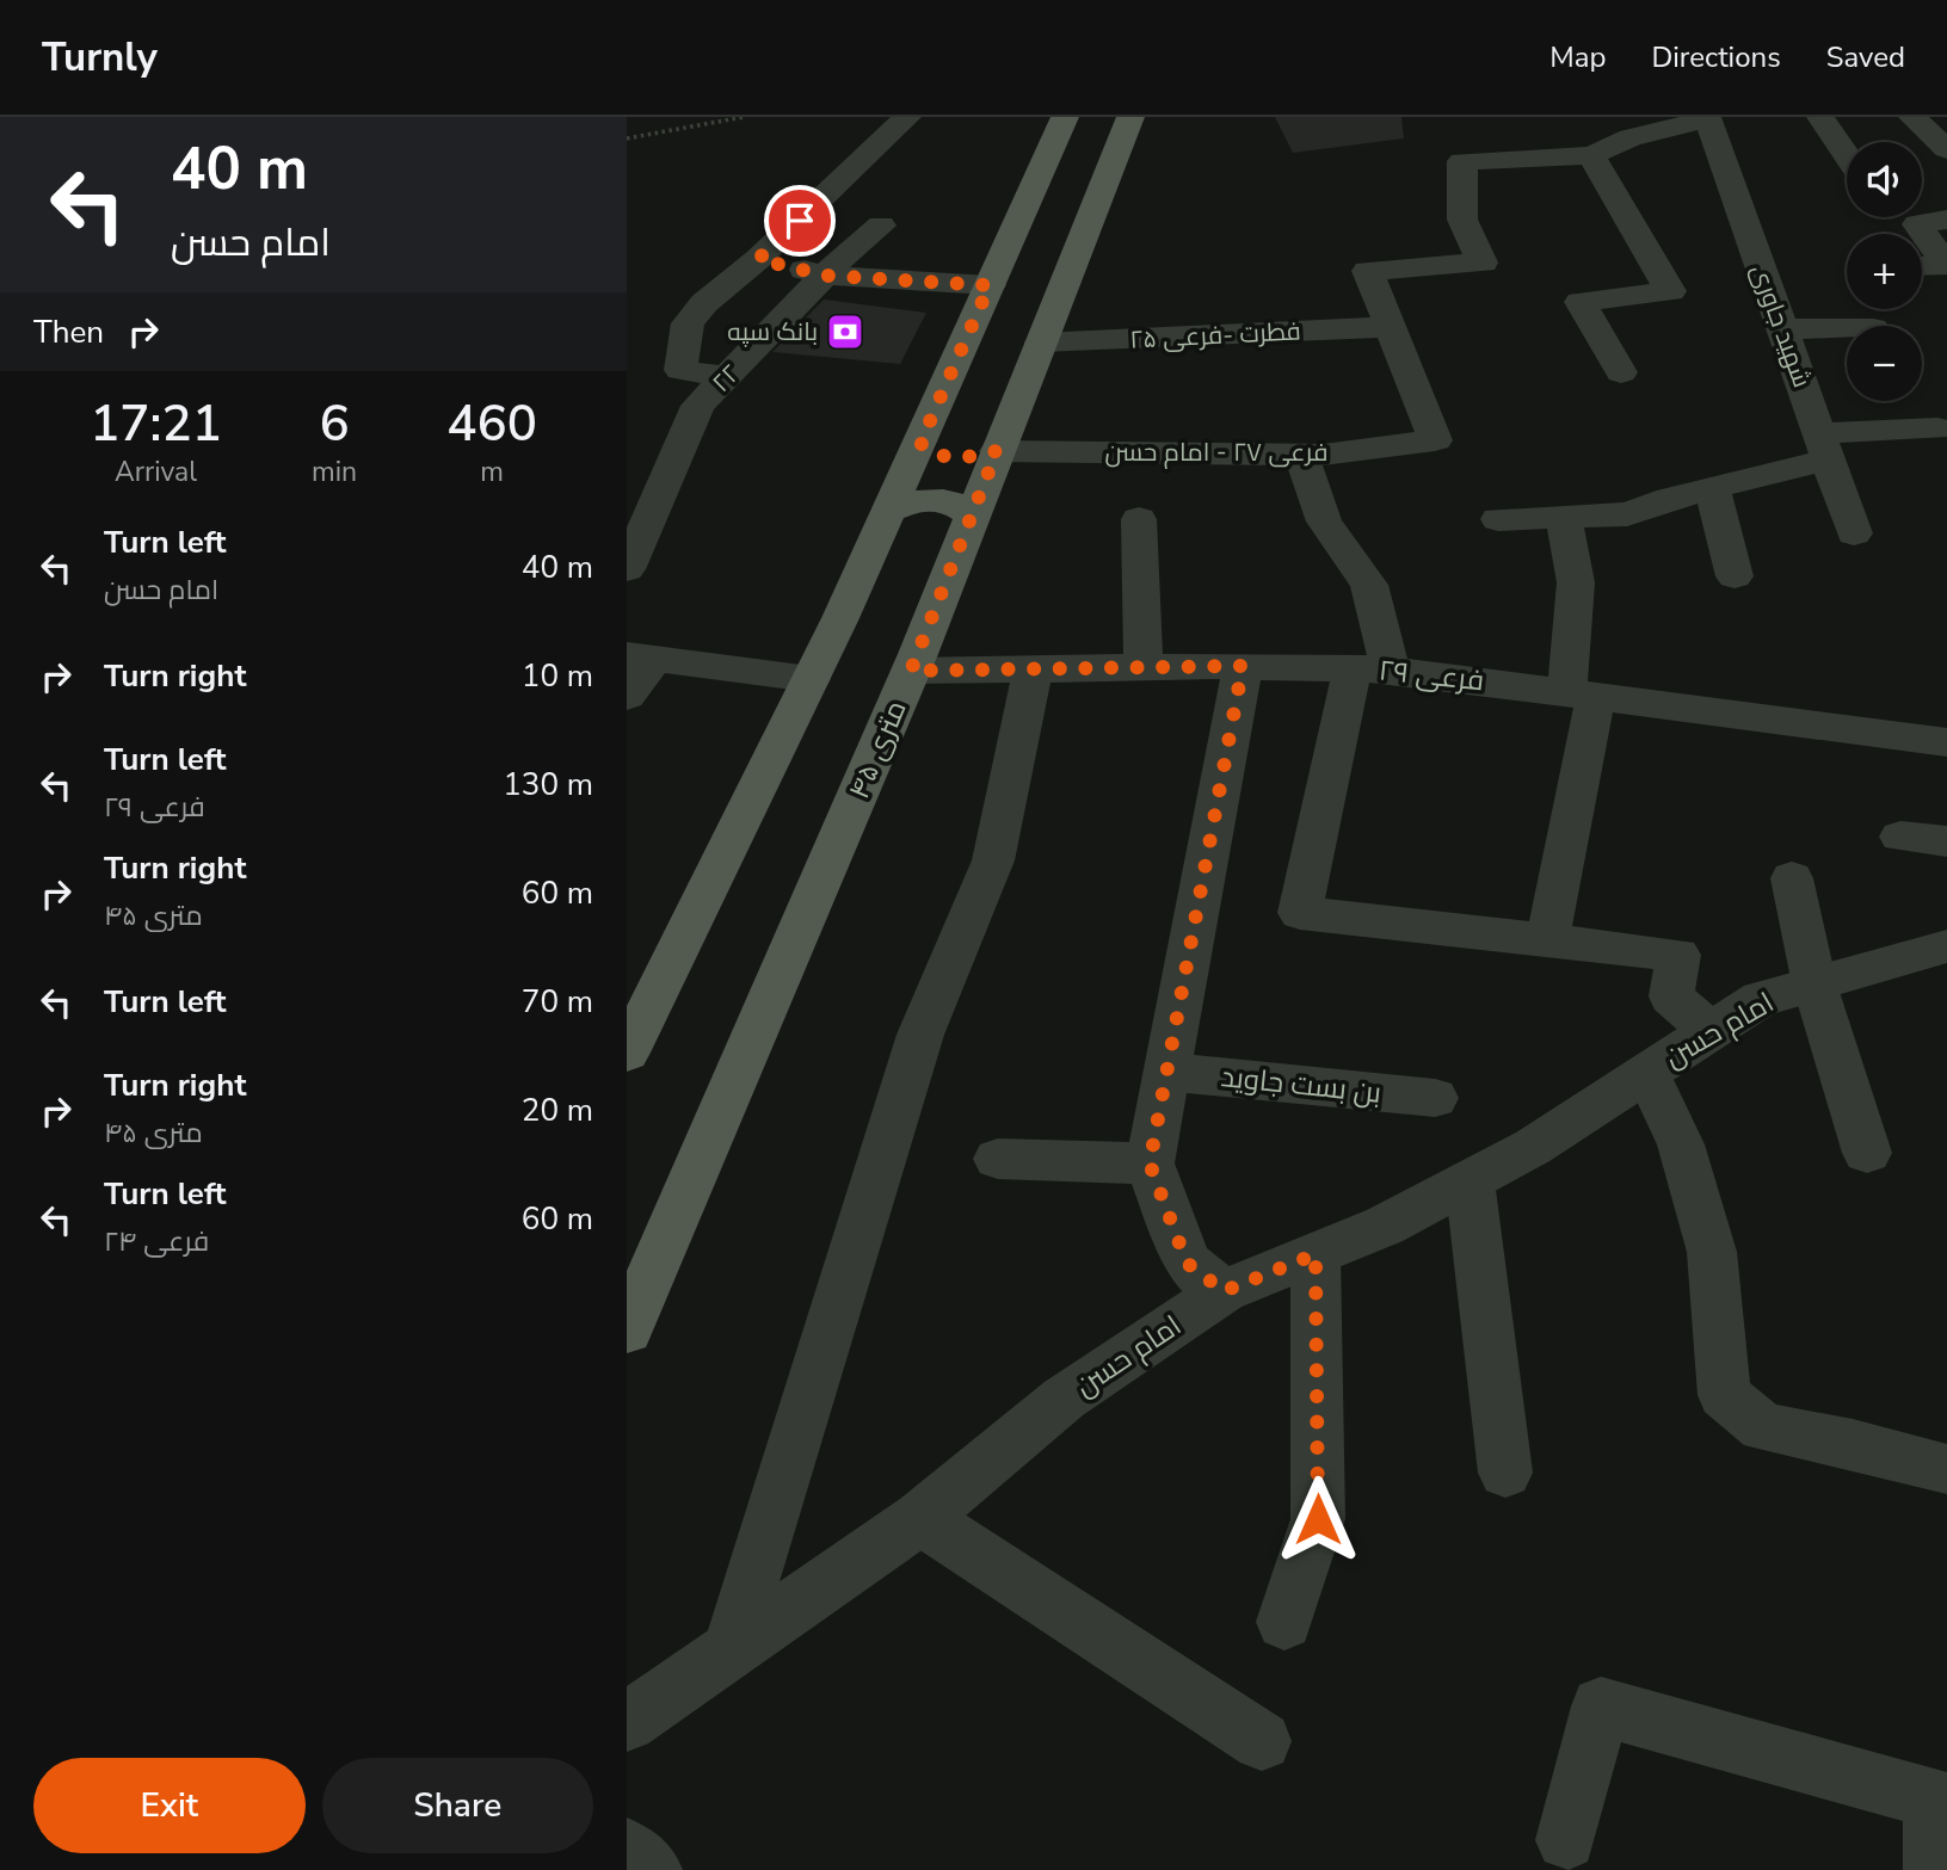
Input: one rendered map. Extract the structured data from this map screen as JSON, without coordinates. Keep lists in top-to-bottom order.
{
  "streets": {
    "main road": ["۴۵ متری"],
    "street": [
      "شهید جاوری",
      "فطرت -فرعی ۲۵",
      "۲۲",
      "فرعی ۲۷ - امام حسن",
      "فرعی ۲۹",
      "امام حسن",
      "بن بست جاوید"
    ]
  },
  "crossings": [
    ["فطرت -فرعی ۲۵", "فرعی ۲۷ - امام حسن"],
    ["فطرت -فرعی ۲۵", "۴۵ متری"],
    ["فرعی ۲۷ - امام حسن", "۴۵ متری"],
    ["فرعی ۲۹", "۴۵ متری"]
  ],
  "places": {
    "bank": ["بانک سپه"]
  },
  "page": {
    "header": "Turnly",
    "nav": ["Map", "Directions", "Saved"],
    "turn": ["40 m", "امام حسن"],
    "map_buttons": ["+", "−"],
    "then": "Then",
    "eta": [
      "17:21",
      "Arrival",
      "6",
      "min",
      "460",
      "m"
    ],
    "list": [
      {
        "name": "Turn left",
        "note": "امام حسن",
        "value": "40 m"
      },
      {
        "name": "Turn right",
        "value": "10 m"
      },
      {
        "name": "Turn left",
        "note": "فرعی ۲۹",
        "value": "130 m"
      },
      {
        "name": "Turn right",
        "note": "۴۵ متری",
        "value": "60 m"
      },
      {
        "name": "Turn left",
        "value": "70 m"
      },
      {
        "name": "Turn right",
        "note": "۴۵ متری",
        "value": "20 m"
      },
      {
        "name": "Turn left",
        "note": "فرعی ۲۴",
        "value": "60 m"
      }
    ],
    "buttons": ["Exit", "Share"]
  }
}
